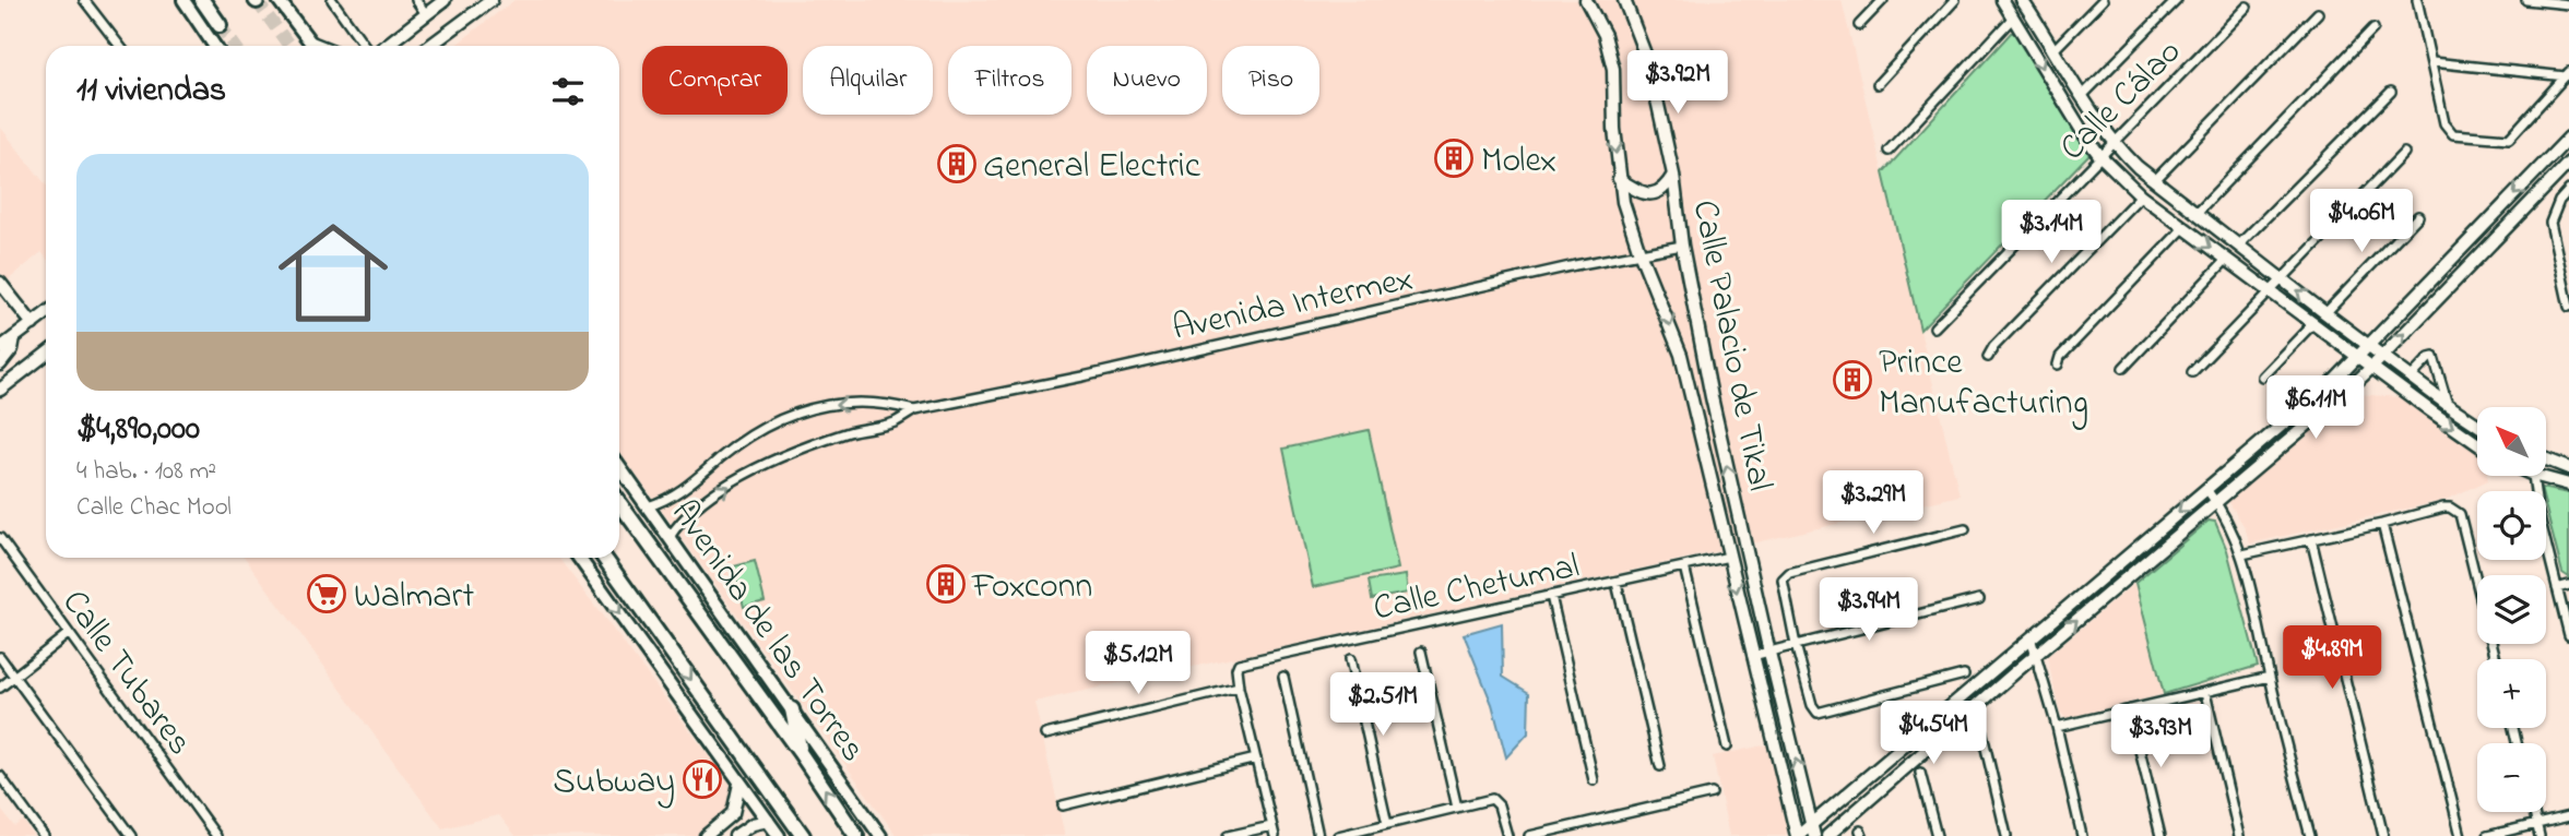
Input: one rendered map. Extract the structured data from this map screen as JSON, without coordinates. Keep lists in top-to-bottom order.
{
  "streets": {
    "highway": ["Avenida de las Torres"],
    "main road": ["Calle Palacio de Tikal"],
    "street": [
      "Calle Cálao",
      "Avenida Intermex",
      "Calle Chetumal",
      "Calle Tubares"
    ]
  },
  "crossings": [
    ["Avenida Intermex", "Calle Palacio de Tikal"],
    ["Avenida Intermex", "Avenida de las Torres"],
    ["Calle Palacio de Tikal", "Calle Chetumal"]
  ],
  "places": {
    "building": [
      "Molex",
      "General Electric",
      "Prince Manufacturing",
      "Foxconn"
    ],
    "supermarket": ["Walmart"],
    "restaurant": ["Subway"]
  },
  "north": "top left",
  "page": {
    "chip": [
      "Comprar",
      "Alquilar",
      "Filtros",
      "Nuevo",
      "Piso"
    ],
    "heading": "11 viviendas",
    "price": [
      "$3.92M",
      "$4.06M",
      "$3.14M",
      "$6.11M",
      "$3.29M",
      "$3.94M",
      "$4.89M",
      "$5.12M",
      "$2.51M",
      "$4.54M",
      "$3.93M"
    ],
    "list": [
      {
        "name": "$4,890,000",
        "note": "4 hab. · 108 m² · Calle Chac Mool"
      }
    ],
    "map_buttons": ["+", "−"]
  }
}
